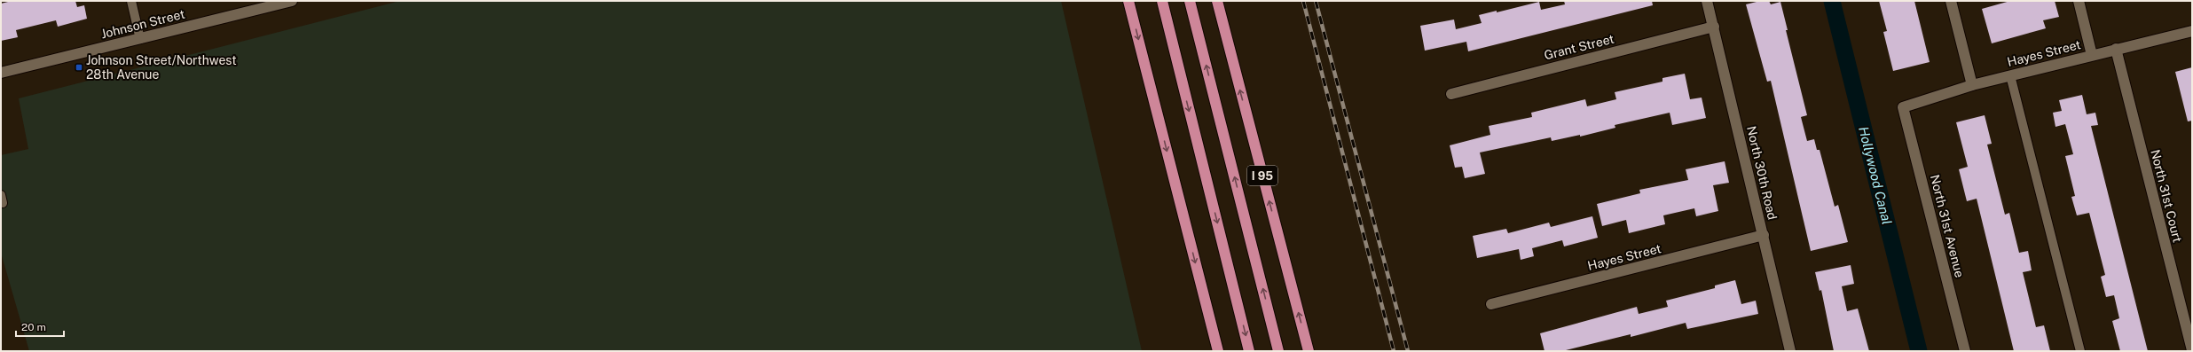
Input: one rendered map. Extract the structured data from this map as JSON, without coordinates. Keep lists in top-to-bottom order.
{
  "streets": {
    "highway": ["I 95"],
    "street": [
      "Johnson Street",
      "Grant Street",
      "Hayes Street",
      "North 30th Road",
      "North 31st Court",
      "North 31st Avenue"
    ]
  },
  "crossings": [
    ["Grant Street", "North 30th Road"],
    ["Hayes Street", "North 30th Road"],
    ["Hayes Street", "North 31st Court"],
    ["Hayes Street", "North 31st Avenue"]
  ],
  "water": ["Hollywood Canal"],
  "places": {
    "transit": ["Johnson Street/Northwest 28th Avenue"]
  },
  "scale_bar": "20 m"
}
